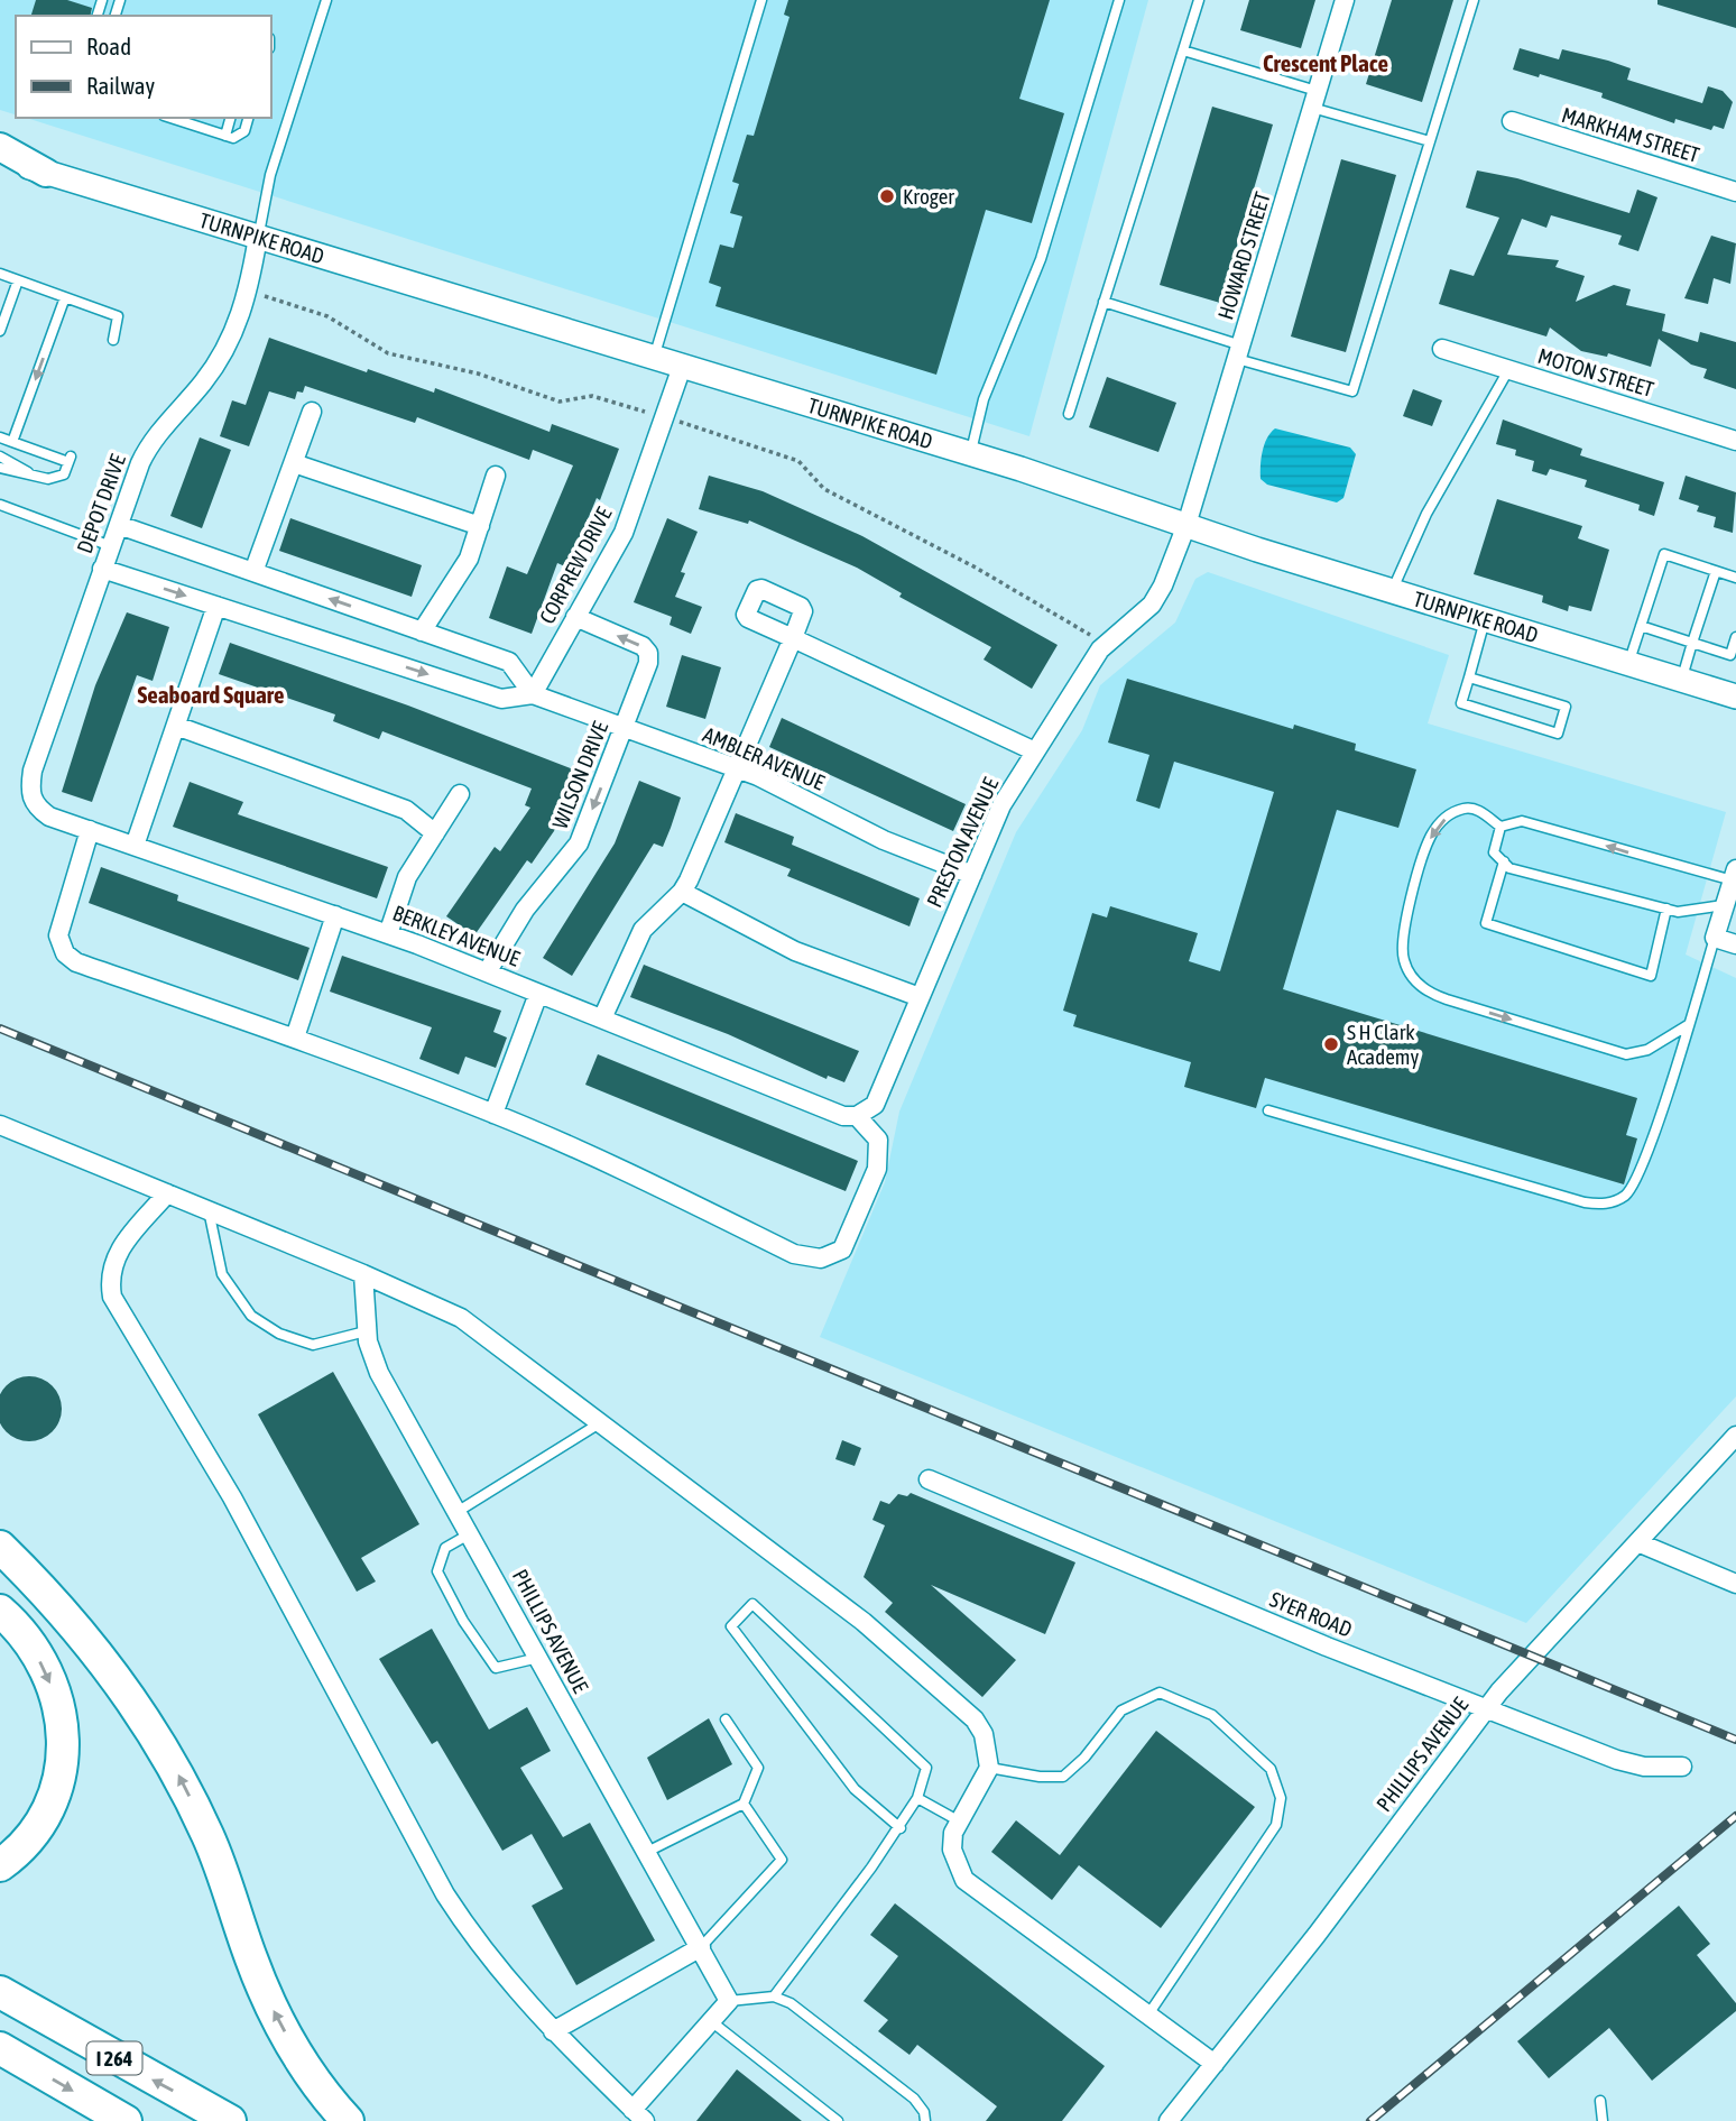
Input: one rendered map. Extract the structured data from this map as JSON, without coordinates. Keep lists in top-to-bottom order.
{
  "streets": {
    "highway": ["I 264"],
    "main road": ["TURNPIKE ROAD"],
    "street": [
      "MARKHAM STREET",
      "HOWARD STREET",
      "MOTON STREET",
      "DEPOT DRIVE",
      "CORPREW DRIVE",
      "AMBLER AVENUE",
      "WILSON DRIVE",
      "PRESTON AVENUE",
      "BERKLEY AVENUE",
      "SYER ROAD",
      "PHILLIPS AVENUE"
    ]
  },
  "crossings": [
    ["TURNPIKE ROAD", "HOWARD STREET"],
    ["TURNPIKE ROAD", "DEPOT DRIVE"],
    ["TURNPIKE ROAD", "CORPREW DRIVE"],
    ["TURNPIKE ROAD", "PRESTON AVENUE"],
    ["HOWARD STREET", "PRESTON AVENUE"],
    ["DEPOT DRIVE", "AMBLER AVENUE"],
    ["DEPOT DRIVE", "BERKLEY AVENUE"],
    ["CORPREW DRIVE", "AMBLER AVENUE"],
    ["CORPREW DRIVE", "WILSON DRIVE"],
    ["AMBLER AVENUE", "WILSON DRIVE"],
    ["AMBLER AVENUE", "PRESTON AVENUE"],
    ["WILSON DRIVE", "BERKLEY AVENUE"],
    ["PRESTON AVENUE", "BERKLEY AVENUE"],
    ["SYER ROAD", "PHILLIPS AVENUE"]
  ],
  "districts": ["Crescent Place", "Seaboard Square"],
  "places": ["Kroger", "S H Clark Academy"],
  "legend": ["Road", "Railway"]
}
